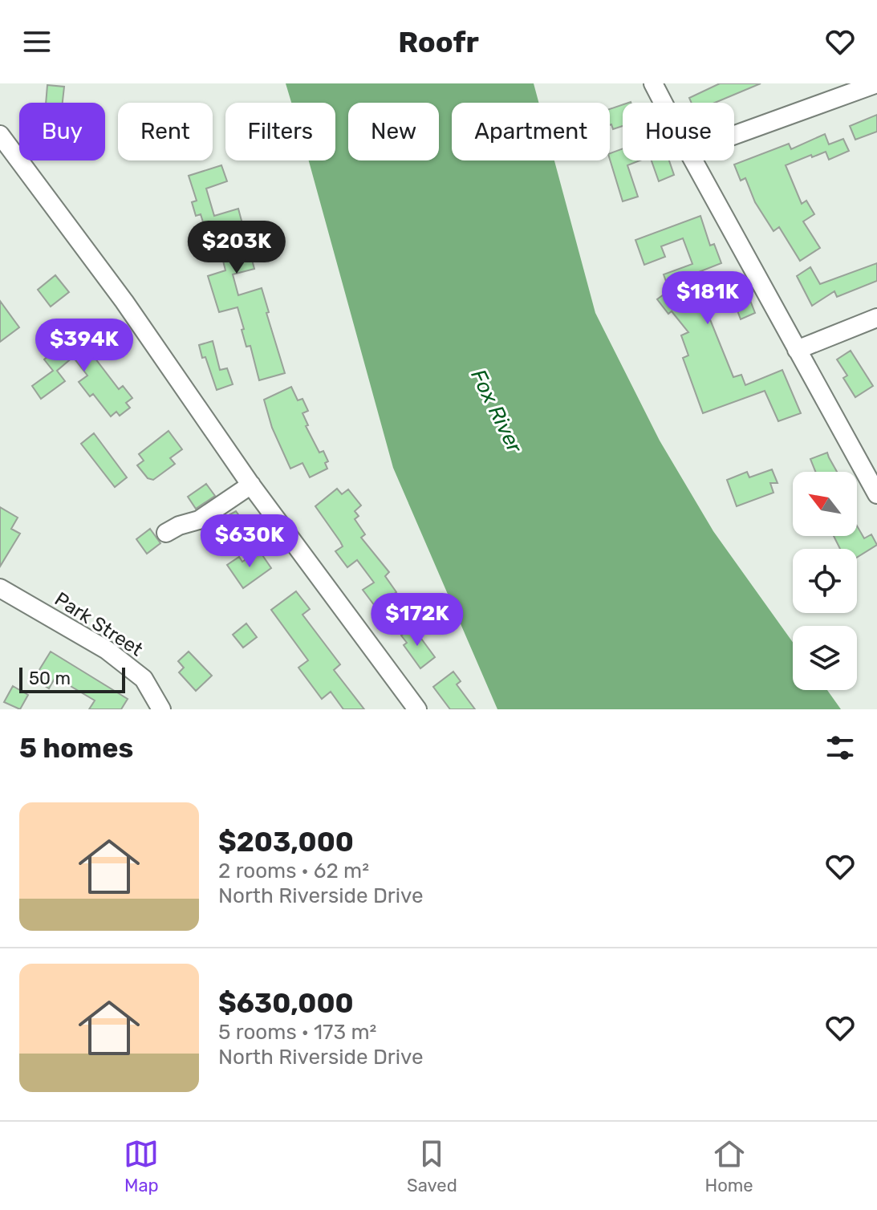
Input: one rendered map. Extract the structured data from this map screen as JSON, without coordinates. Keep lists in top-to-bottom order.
{
  "streets": {
    "street": ["Park Street"]
  },
  "water": ["Fox River"],
  "scale_bar": "50 m",
  "north": "top left",
  "page": {
    "header": "Roofr",
    "chip": [
      "Buy",
      "Rent",
      "Filters",
      "New",
      "Apartment",
      "House"
    ],
    "price": [
      "$203K",
      "$181K",
      "$394K",
      "$630K",
      "$172K"
    ],
    "scale": "50 m",
    "heading": "5 homes",
    "list": [
      {
        "name": "$203,000",
        "note": "2 rooms · 62 m² · North Riverside Drive"
      },
      {
        "name": "$630,000",
        "note": "5 rooms · 173 m² · North Riverside Drive"
      }
    ],
    "tabs": ["Map", "Saved", "Home"]
  }
}
